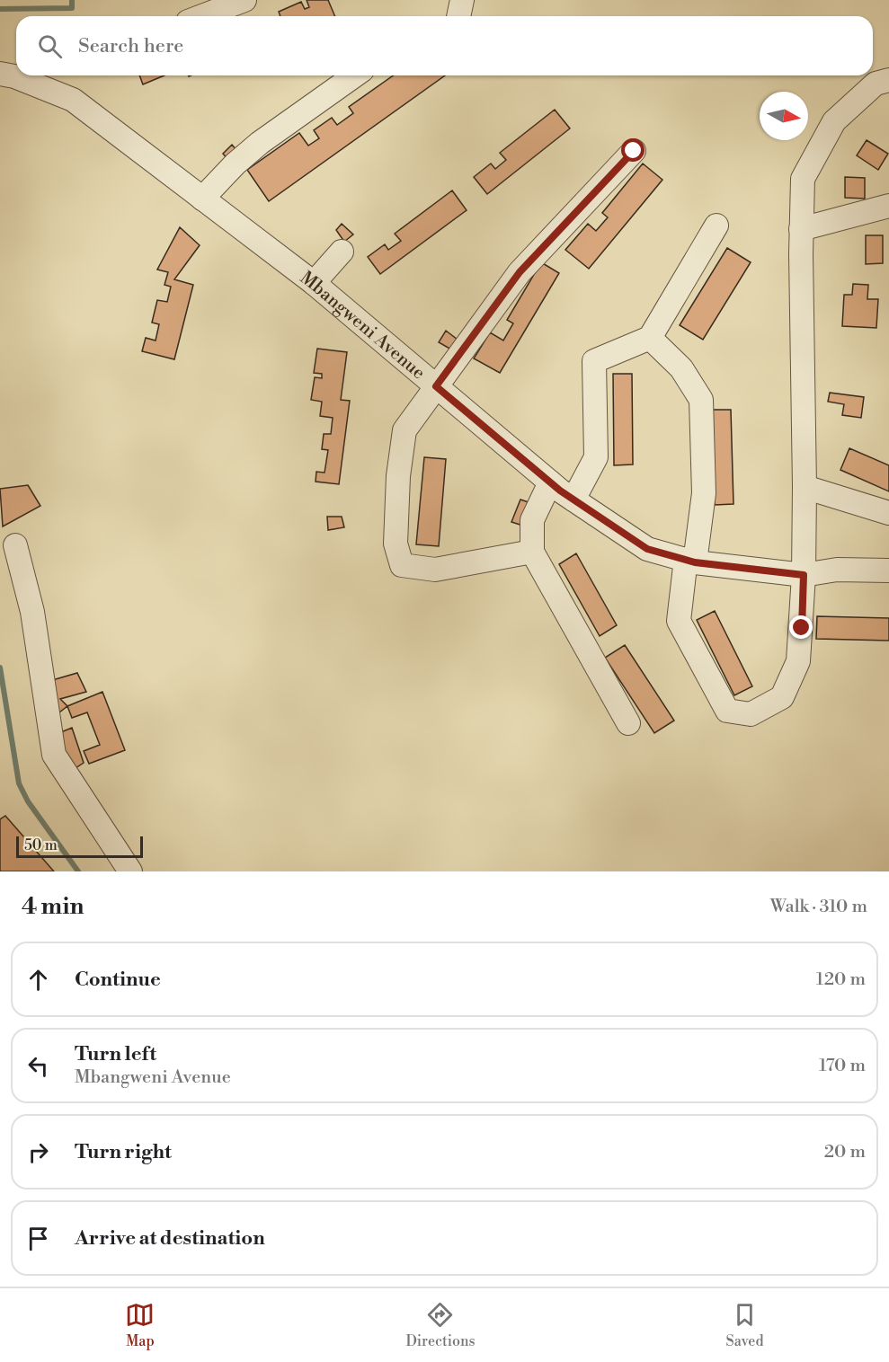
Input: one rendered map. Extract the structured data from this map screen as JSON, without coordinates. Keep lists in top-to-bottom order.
{
  "streets": {
    "street": ["Mbangweni Avenue"]
  },
  "scale_bar": "50 m",
  "north": "right",
  "page": {
    "search": "Search here",
    "scale": "50 m",
    "heading": ["4 min", "Walk · 310 m"],
    "list": [
      ["Continue", "120 m"],
      ["Turn left", "Mbangweni Avenue", "170 m"],
      ["Turn right", "20 m"],
      "Arrive at destination"
    ],
    "nav": ["Map", "Directions", "Saved"]
  }
}
